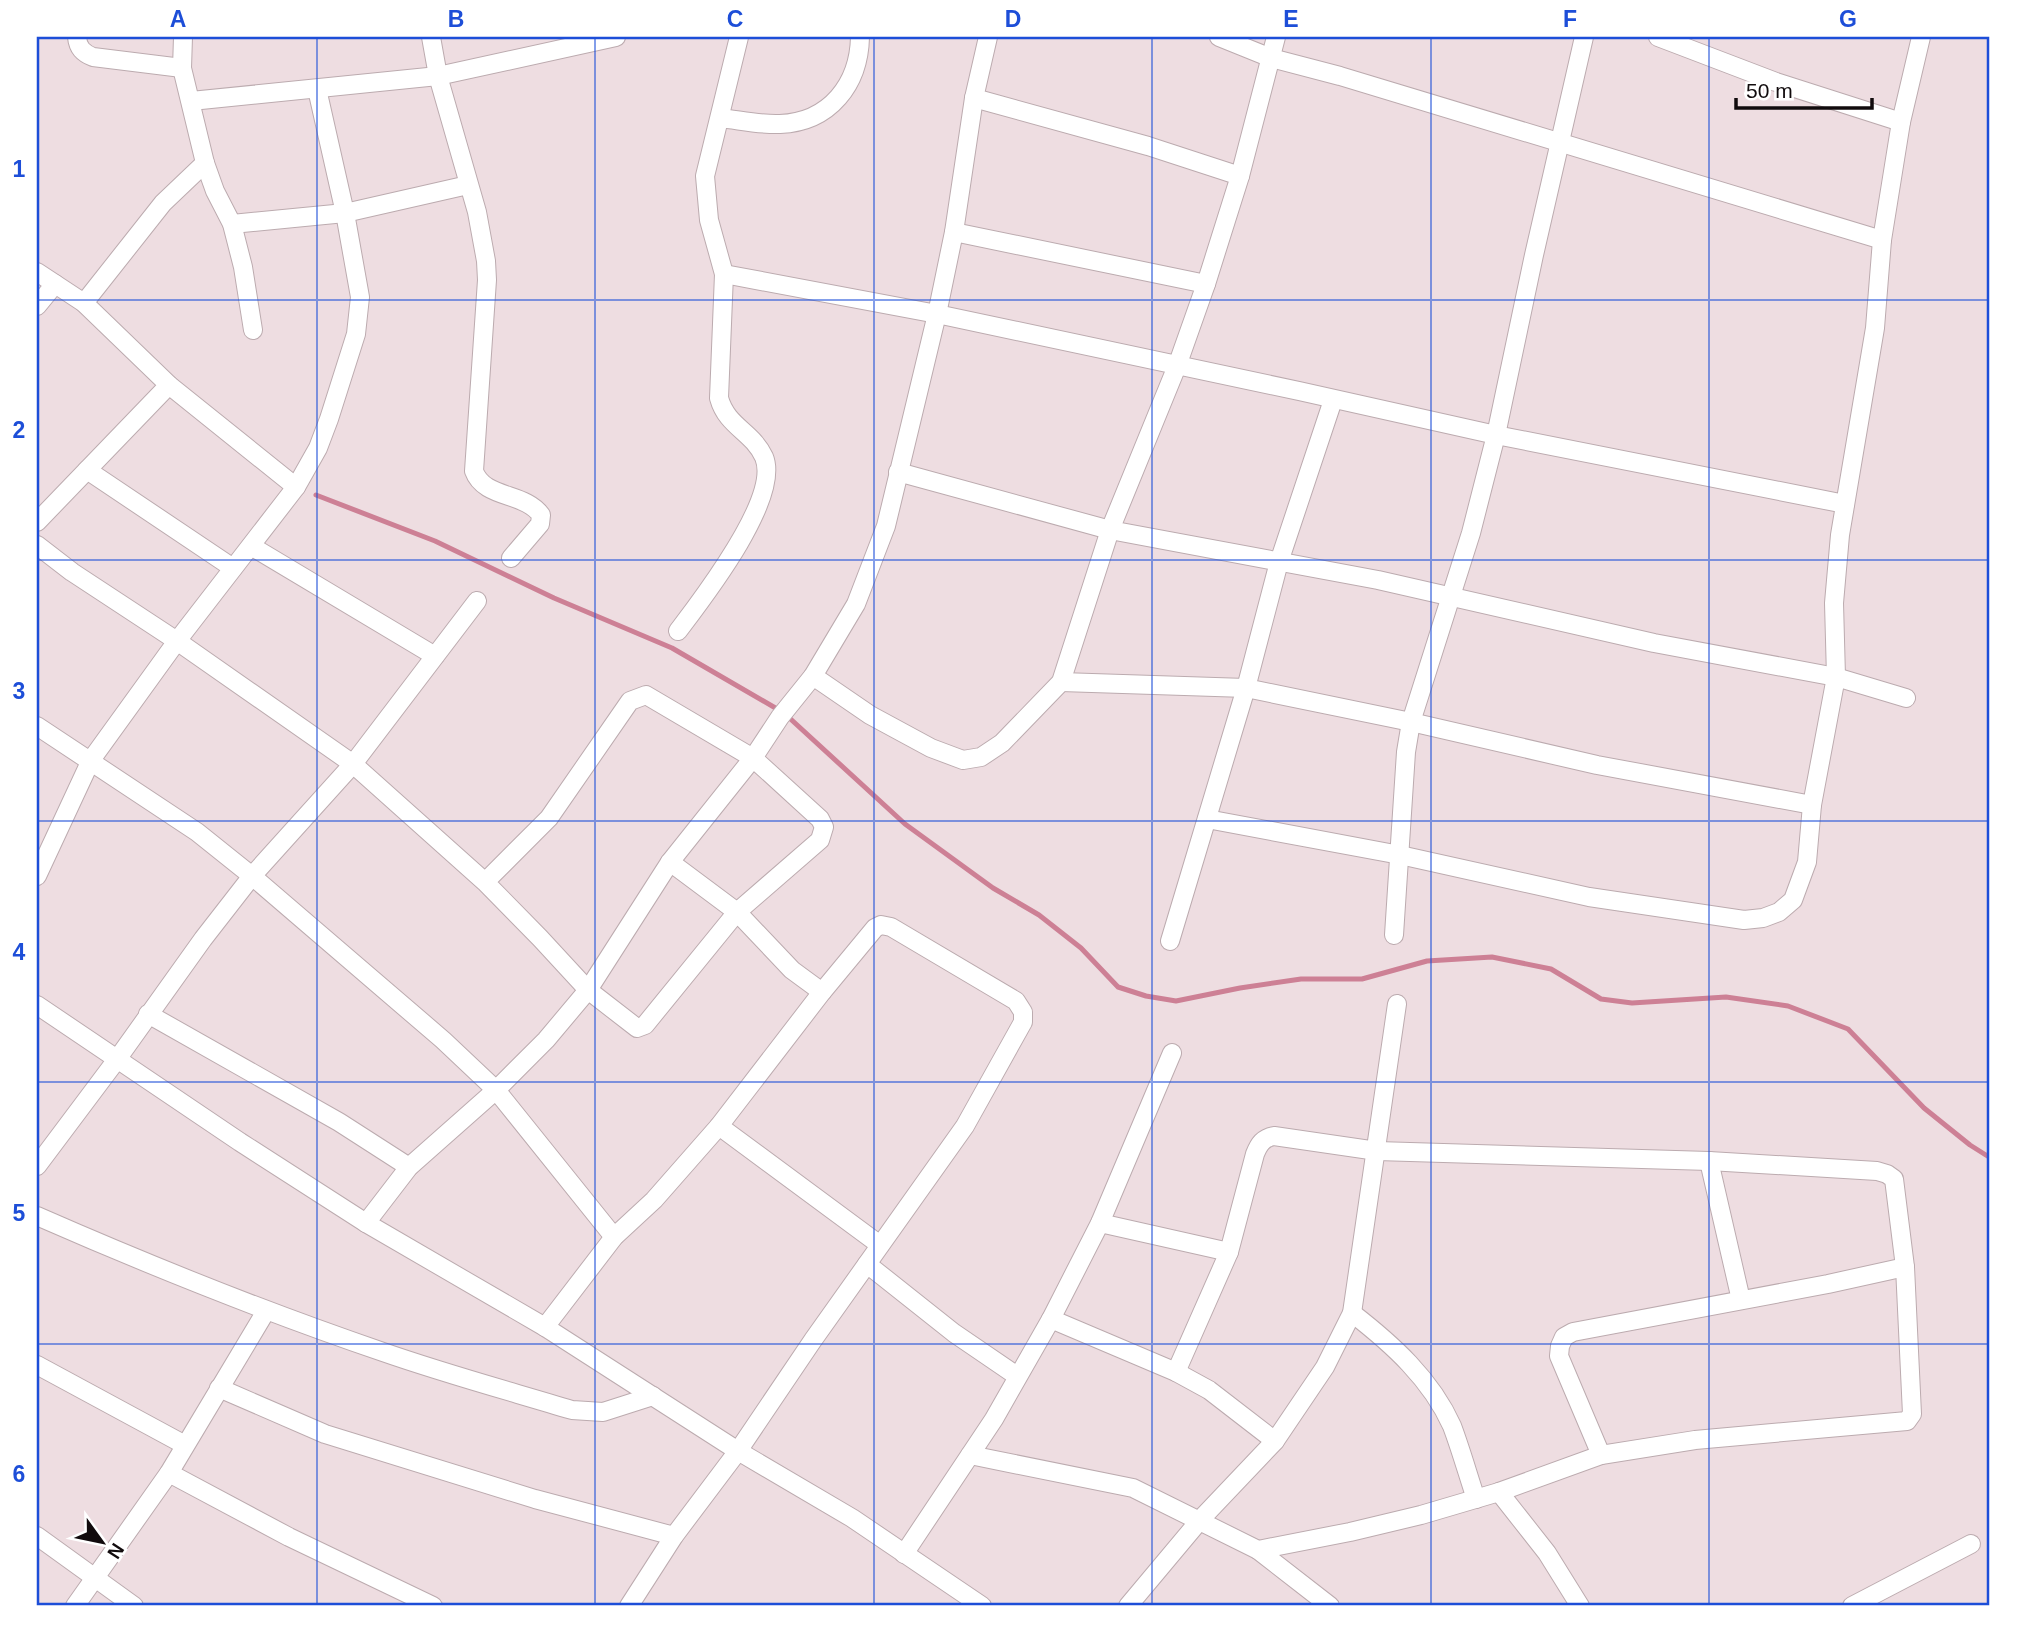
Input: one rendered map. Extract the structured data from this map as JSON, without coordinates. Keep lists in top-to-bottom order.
{
  "scale_bar": "50 m",
  "north": "bottom right",
  "grid": {
    "columns": [
      "A",
      "B",
      "C",
      "D",
      "E",
      "F",
      "G"
    ],
    "rows": [
      "1",
      "2",
      "3",
      "4",
      "5",
      "6"
    ]
  }
}
